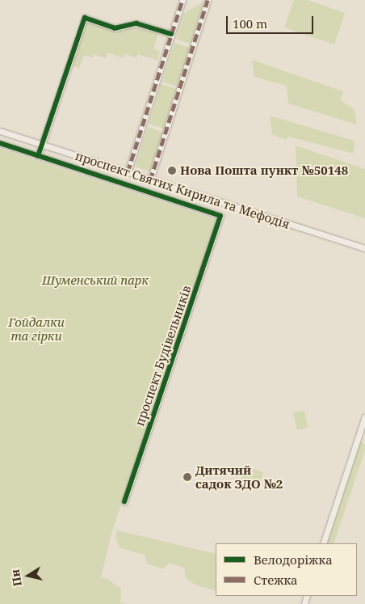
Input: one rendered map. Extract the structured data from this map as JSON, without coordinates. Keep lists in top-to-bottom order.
{
  "streets": {
    "street": ["проспект Святих Кирила та Мефодія", "проспект Будівельників"]
  },
  "parks": ["Шуменський парк", "Гойдалки та гірки"],
  "places": ["Нова Пошта пункт №50148", "Дитячий садок ЗДО №2"],
  "legend": ["Велодоріжка", "Стежка"],
  "scale_bar": "100 m",
  "north": "left"
}
